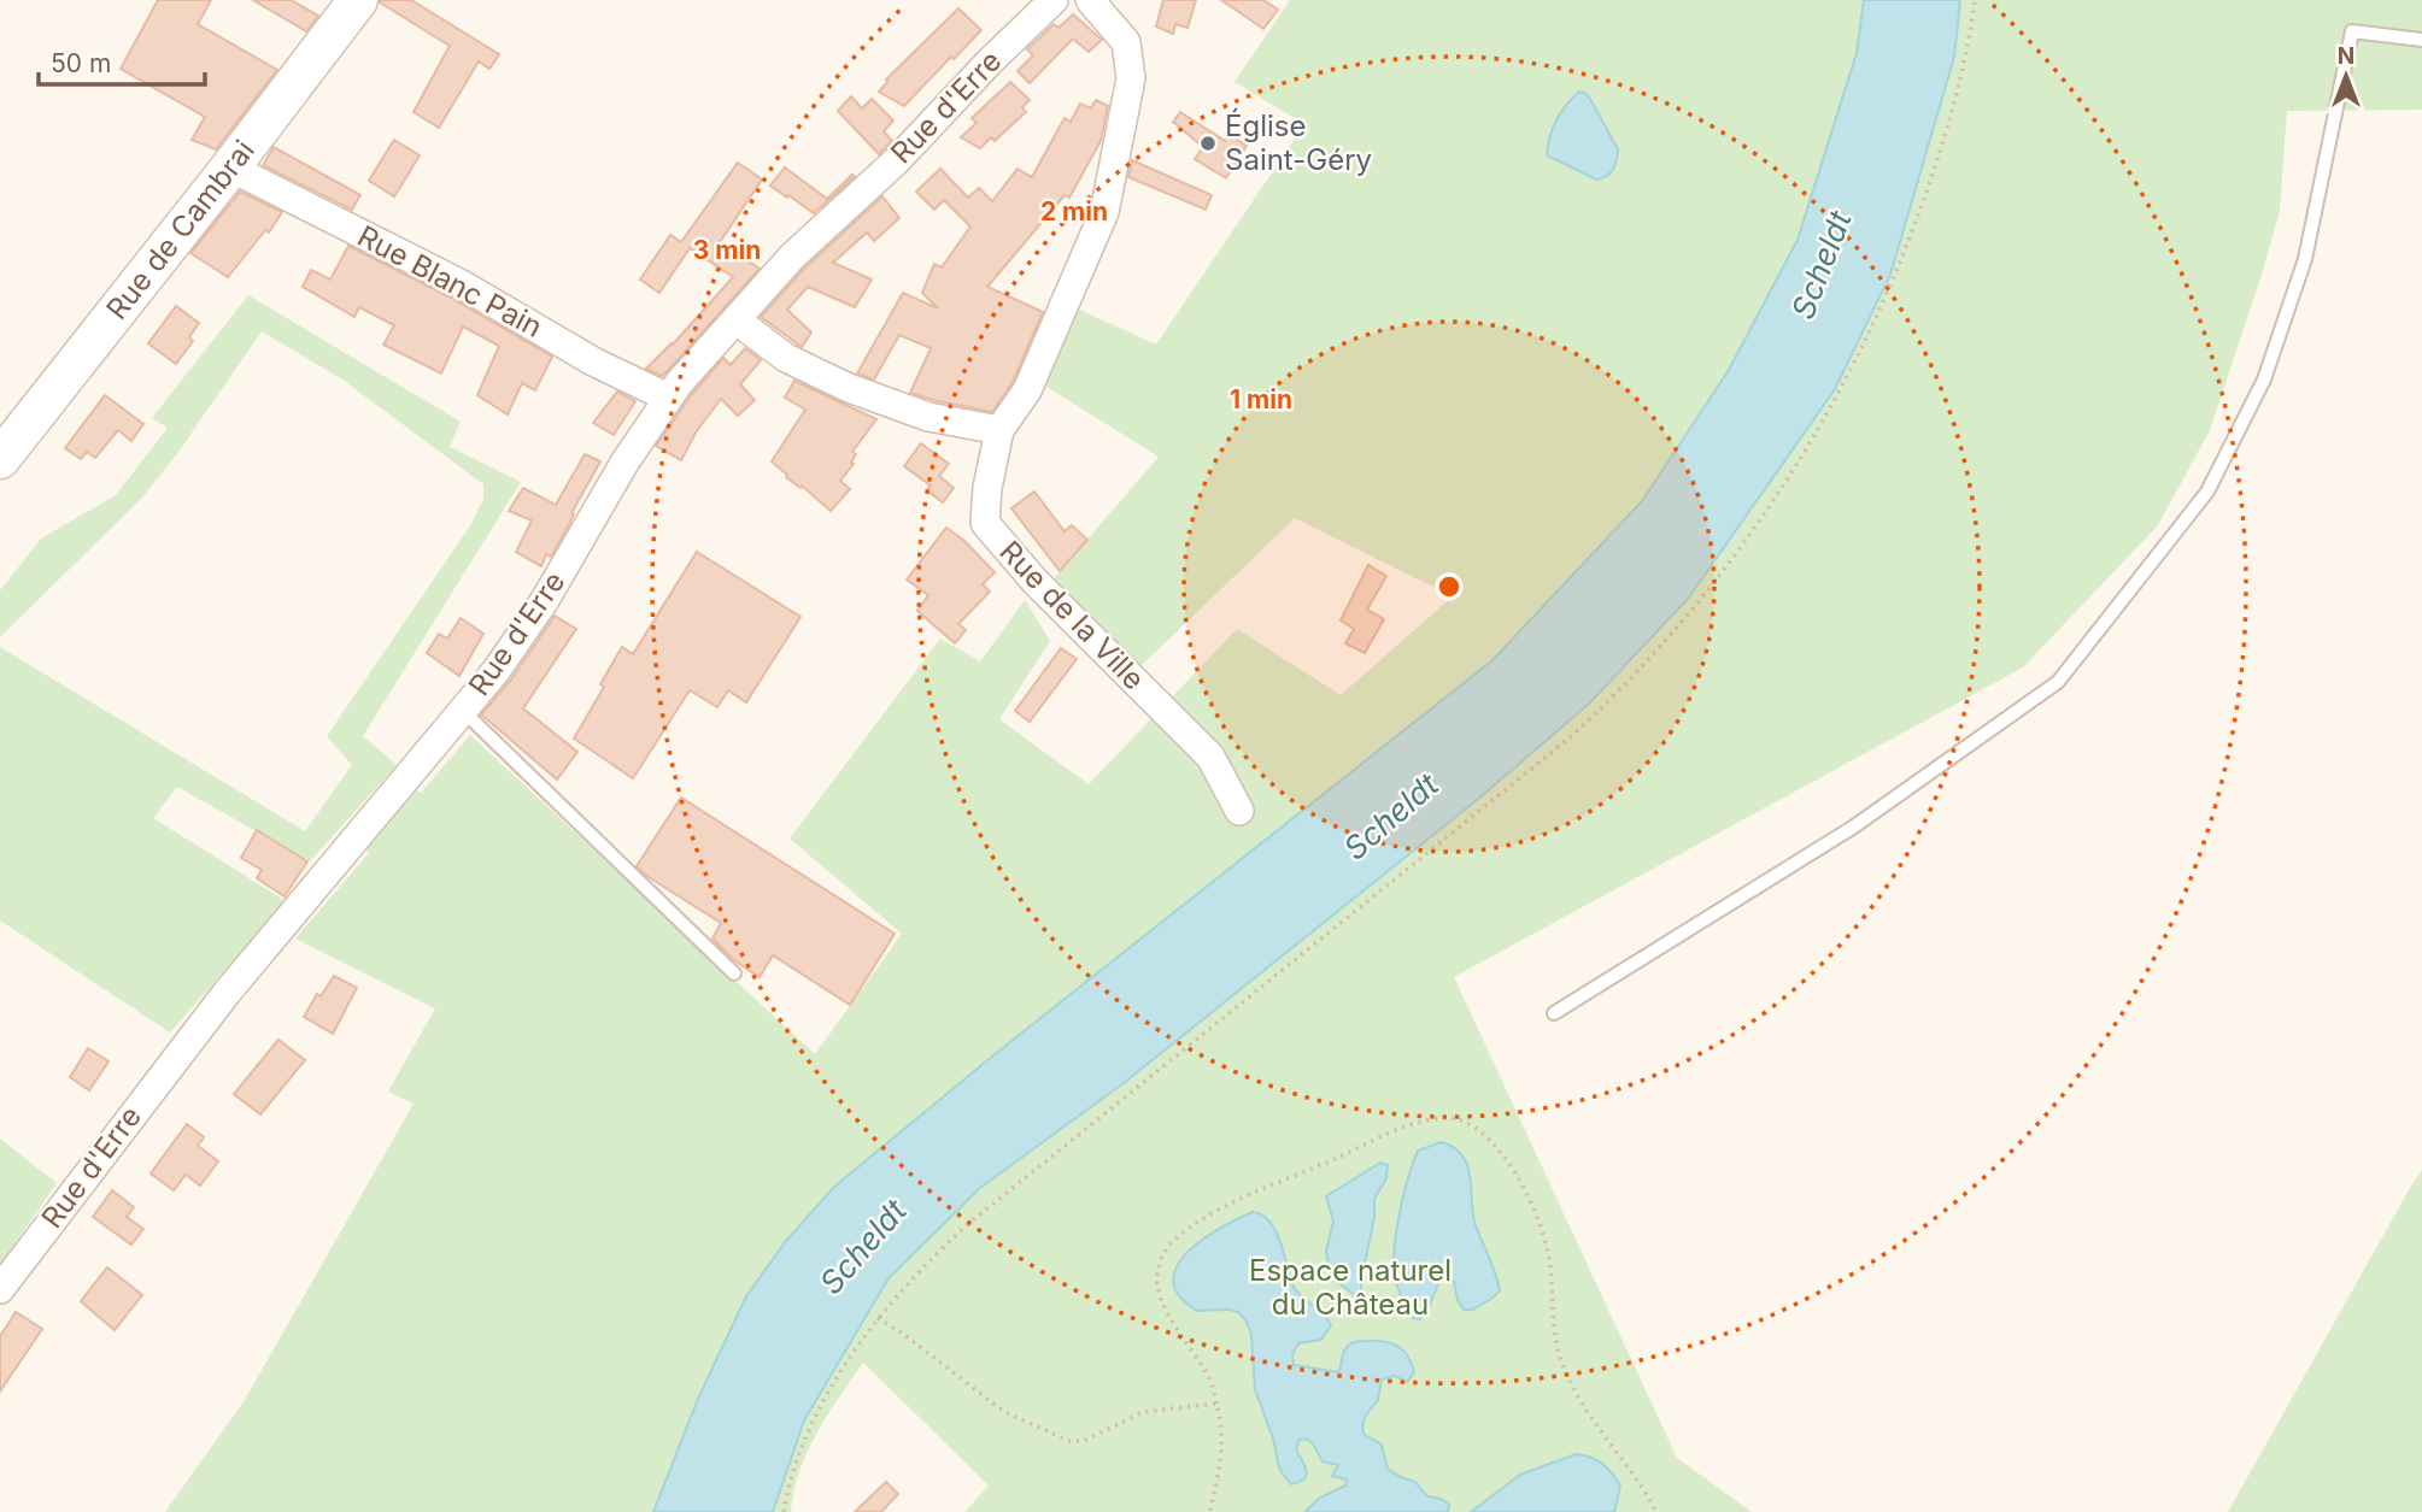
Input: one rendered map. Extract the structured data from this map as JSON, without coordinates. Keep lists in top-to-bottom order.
{
  "streets": {
    "street": [
      "Rue d'Erre",
      "Rue de Cambrai",
      "Rue Blanc Pain",
      "Rue de la Ville"
    ]
  },
  "crossings": [
    ["Rue d'Erre", "Rue Blanc Pain"],
    ["Rue de Cambrai", "Rue Blanc Pain"]
  ],
  "water": ["Scheldt"],
  "parks": ["Espace naturel du Château"],
  "places": ["Église Saint-Géry"],
  "scale_bar": "50 m",
  "north": "top",
  "rings": ["2 min", "3 min", "1 min"]
}
